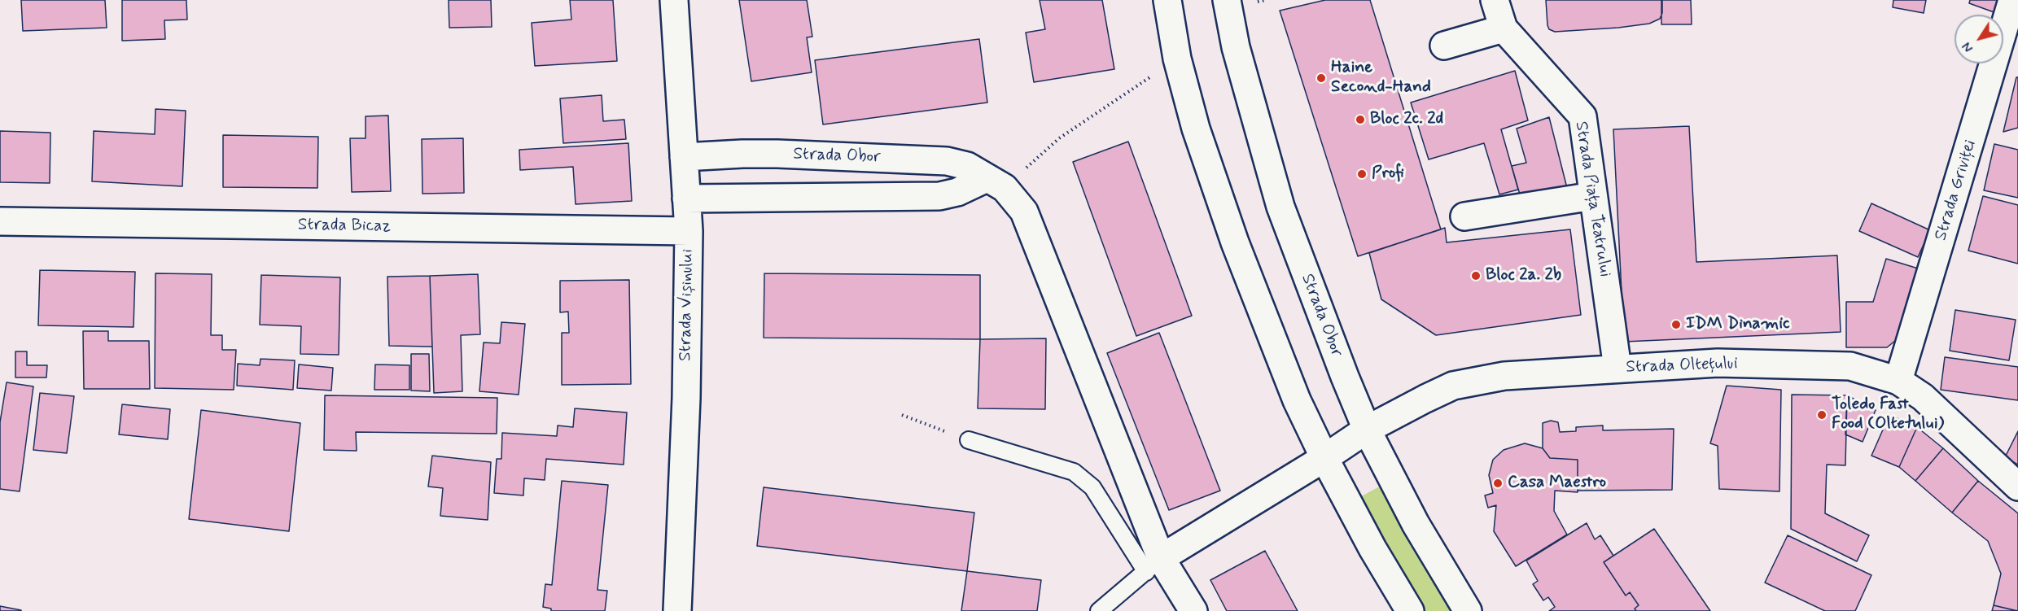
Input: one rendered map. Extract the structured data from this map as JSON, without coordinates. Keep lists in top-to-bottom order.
{
  "streets": {
    "street": [
      "Strada Obor",
      "Strada Griviței",
      "Strada Piața Teatrului",
      "Strada Bicaz",
      "Strada Vișinului",
      "Strada Oltețului"
    ]
  },
  "crossings": [
    ["Strada Obor", "Strada Vișinului"],
    ["Strada Obor", "Strada Oltețului"],
    ["Strada Griviței", "Strada Oltețului"],
    ["Strada Piața Teatrului", "Strada Oltețului"],
    ["Strada Bicaz", "Strada Vișinului"]
  ],
  "places": [
    "Haine Second-Hand",
    "Bloc 2c. 2d",
    "Profi",
    "Bloc 2a. 2b",
    "IDM Dinamic",
    "Toledo Fast Food (Oltetului)",
    "Casa Maestro"
  ],
  "north": "bottom left"
}
